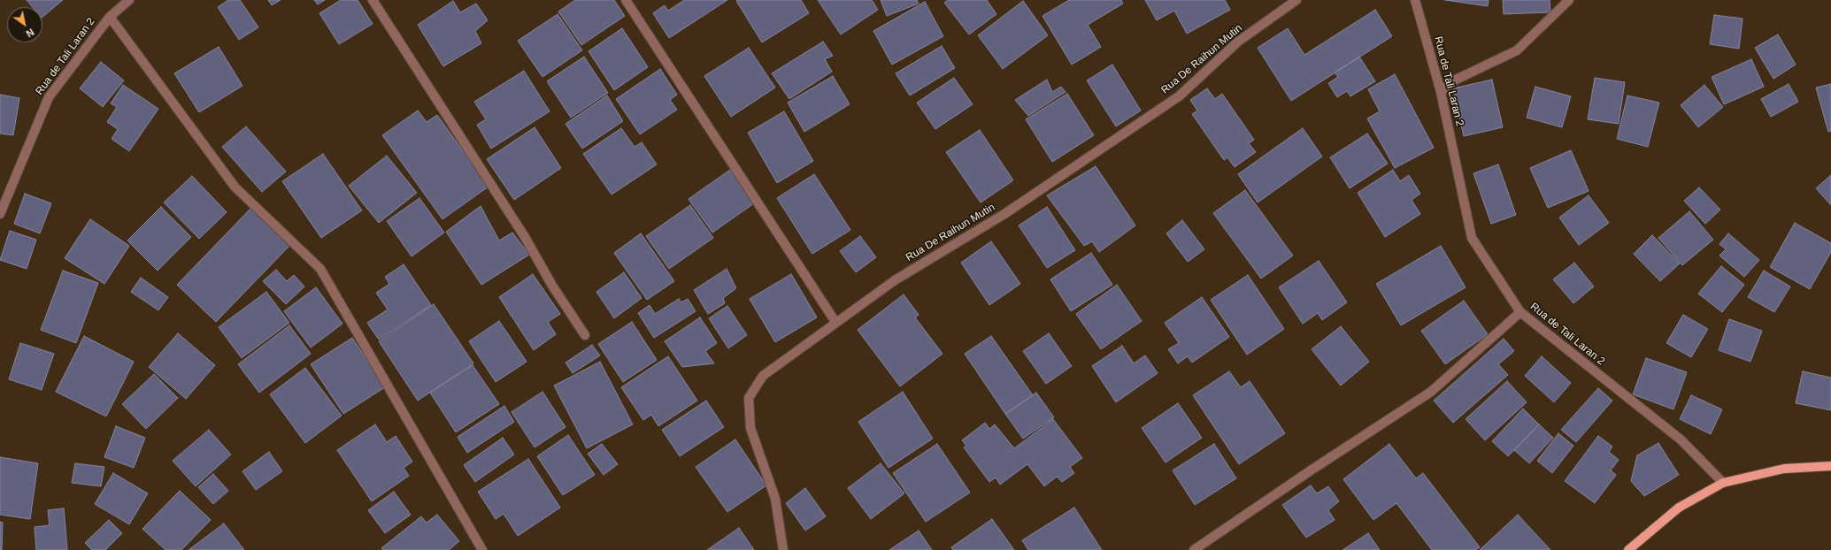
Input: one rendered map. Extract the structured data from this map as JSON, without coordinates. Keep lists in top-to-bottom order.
{
  "streets": {
    "street": ["Rua de Tali Laran 2", "Rua De Raihun Mutin"]
  },
  "north": "bottom right"
}
